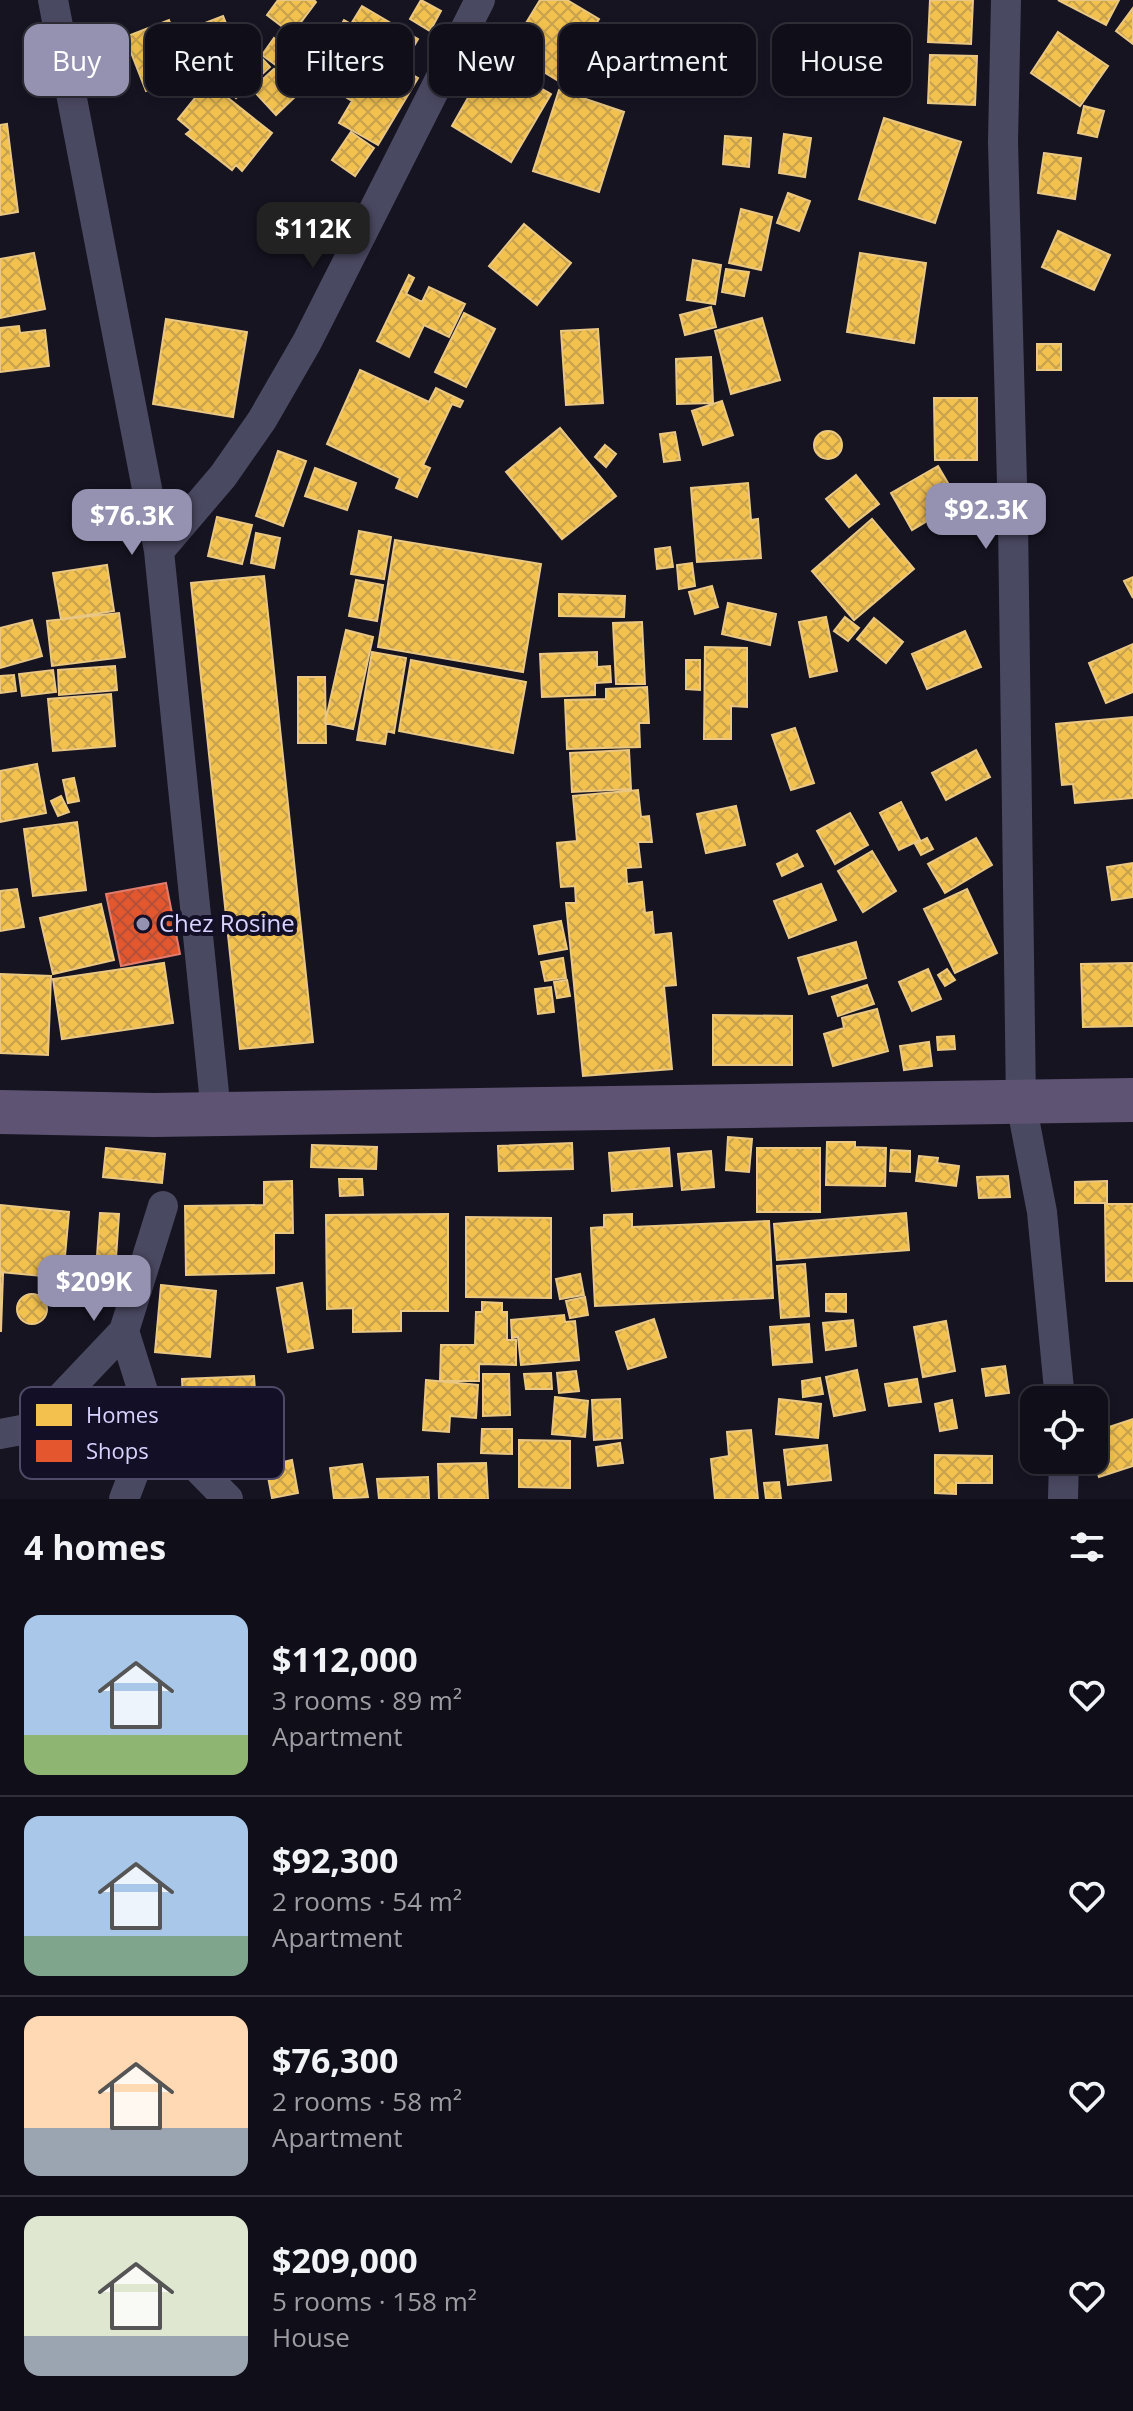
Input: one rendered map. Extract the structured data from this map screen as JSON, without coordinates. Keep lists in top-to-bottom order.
{
  "places": ["Chez Rosine"],
  "legend": ["Homes", "Shops"],
  "page": {
    "chip": [
      "Buy",
      "Rent",
      "Filters",
      "New",
      "Apartment",
      "House"
    ],
    "price": [
      "$112K",
      "$92.3K",
      "$76.3K",
      "$209K"
    ],
    "heading": "4 homes",
    "list": [
      {
        "name": "$112,000",
        "note": "3 rooms · 89 m² · Apartment"
      },
      {
        "name": "$92,300",
        "note": "2 rooms · 54 m² · Apartment"
      },
      {
        "name": "$76,300",
        "note": "2 rooms · 58 m² · Apartment"
      },
      {
        "name": "$209,000",
        "note": "5 rooms · 158 m² · House"
      }
    ]
  }
}
